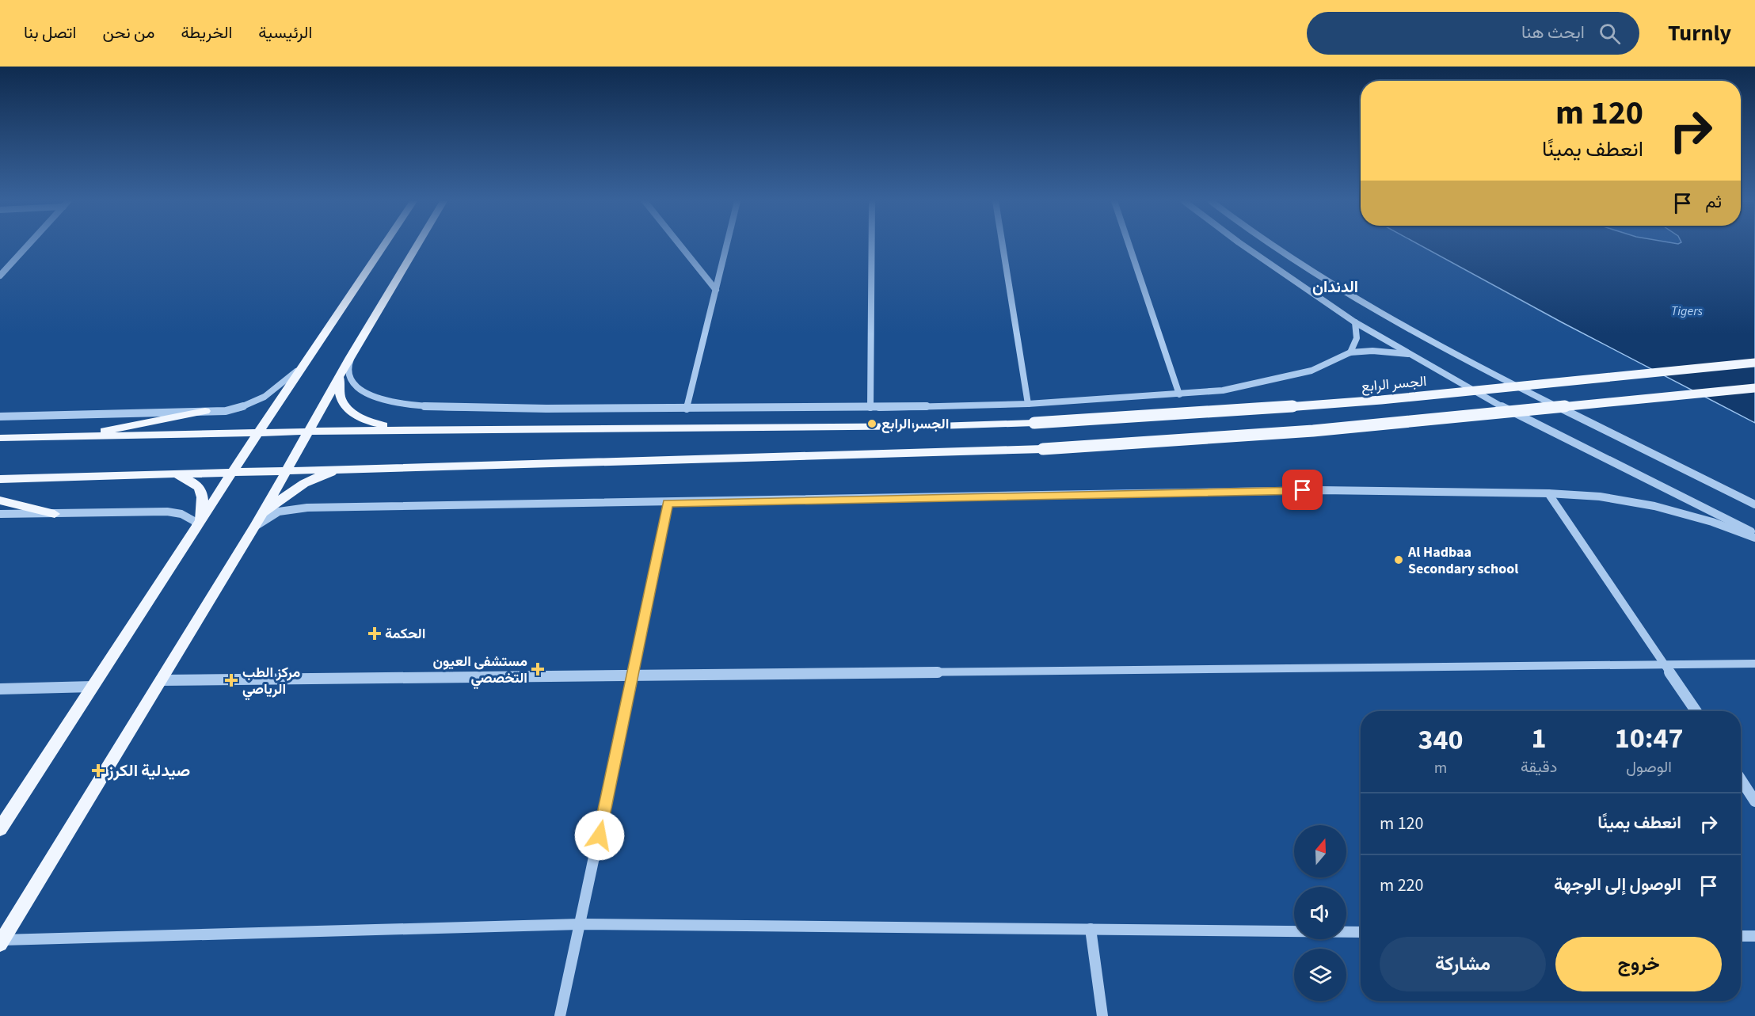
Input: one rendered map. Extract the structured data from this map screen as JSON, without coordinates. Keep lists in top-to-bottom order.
{
  "streets": {
    "main road": ["الجسر الرابع"]
  },
  "districts": ["الدندان"],
  "water": ["Tigers"],
  "places": {
    "other": ["الجسر الرابع", "Al Hadbaa Secondary school"],
    "health": [
      "الحكمة",
      "مستشفى العيون التخصصي",
      "مركز الطب الرياصي",
      "صيدلية الكرز"
    ]
  },
  "north": "top",
  "page": {
    "header": "Turnly",
    "search": "ابحث هنا",
    "nav": [
      "الرئيسية",
      "الخريطة",
      "من نحن",
      "اتصل بنا"
    ],
    "turn": ["120 m", "انعطف يمينًا"],
    "then": "ثم",
    "eta": [
      "10:47",
      "الوصول",
      "1",
      "دقيقة",
      "340",
      "m"
    ],
    "list": [
      {
        "name": "انعطف يمينًا",
        "value": "120 m"
      },
      {
        "name": "الوصول إلى الوجهة",
        "value": "220 m"
      }
    ],
    "buttons": ["خروج", "مشاركة"]
  }
}
